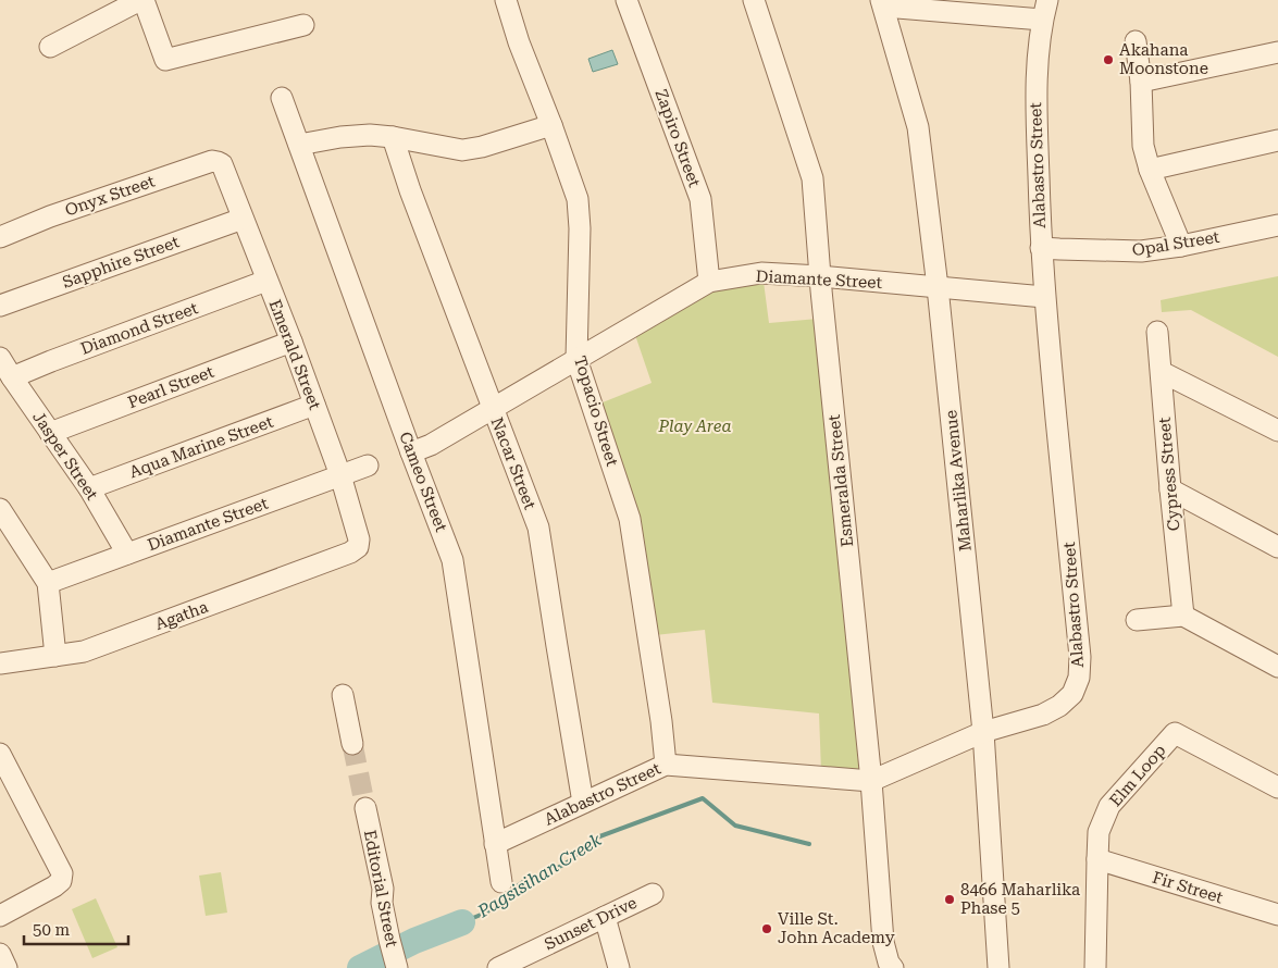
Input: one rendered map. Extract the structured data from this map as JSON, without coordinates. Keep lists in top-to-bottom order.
{
  "streets": {
    "street": [
      "Zapiro Street",
      "Alabastro Street",
      "Onyx Street",
      "Opal Street",
      "Sapphire Street",
      "Diamante Street",
      "Diamond Street",
      "Emerald Street",
      "Pearl Street",
      "Topacio Street",
      "Aqua Marine Street",
      "Jasper Street",
      "Nacar Street",
      "Cypress Street",
      "Esmeralda Street",
      "Maharlika Avenue",
      "Cameo Street",
      "Agatha",
      "Elm Loop",
      "Fir Street",
      "Editorial Street",
      "Sunset Drive"
    ]
  },
  "crossings": [
    ["Zapiro Street", "Diamante Street"],
    ["Alabastro Street", "Opal Street"],
    ["Alabastro Street", "Diamante Street"],
    ["Alabastro Street", "Topacio Street"],
    ["Alabastro Street", "Nacar Street"],
    ["Alabastro Street", "Esmeralda Street"],
    ["Alabastro Street", "Maharlika Avenue"],
    ["Alabastro Street", "Cameo Street"],
    ["Onyx Street", "Emerald Street"],
    ["Sapphire Street", "Emerald Street"],
    ["Diamante Street", "Emerald Street"],
    ["Diamante Street", "Topacio Street"],
    ["Diamante Street", "Jasper Street"],
    ["Diamante Street", "Nacar Street"],
    ["Diamante Street", "Esmeralda Street"],
    ["Diamante Street", "Maharlika Avenue"],
    ["Diamante Street", "Cameo Street"],
    ["Diamond Street", "Emerald Street"],
    ["Diamond Street", "Jasper Street"],
    ["Emerald Street", "Pearl Street"],
    ["Emerald Street", "Aqua Marine Street"],
    ["Emerald Street", "Agatha"],
    ["Pearl Street", "Jasper Street"],
    ["Aqua Marine Street", "Jasper Street"],
    ["Elm Loop", "Fir Street"]
  ],
  "water": ["Pagsisihan Creek"],
  "parks": ["Play Area"],
  "places": ["Akahana Moonstone", "8466 Maharlika Phase 5", "Ville St. John Academy"],
  "scale_bar": "50 m"
}
